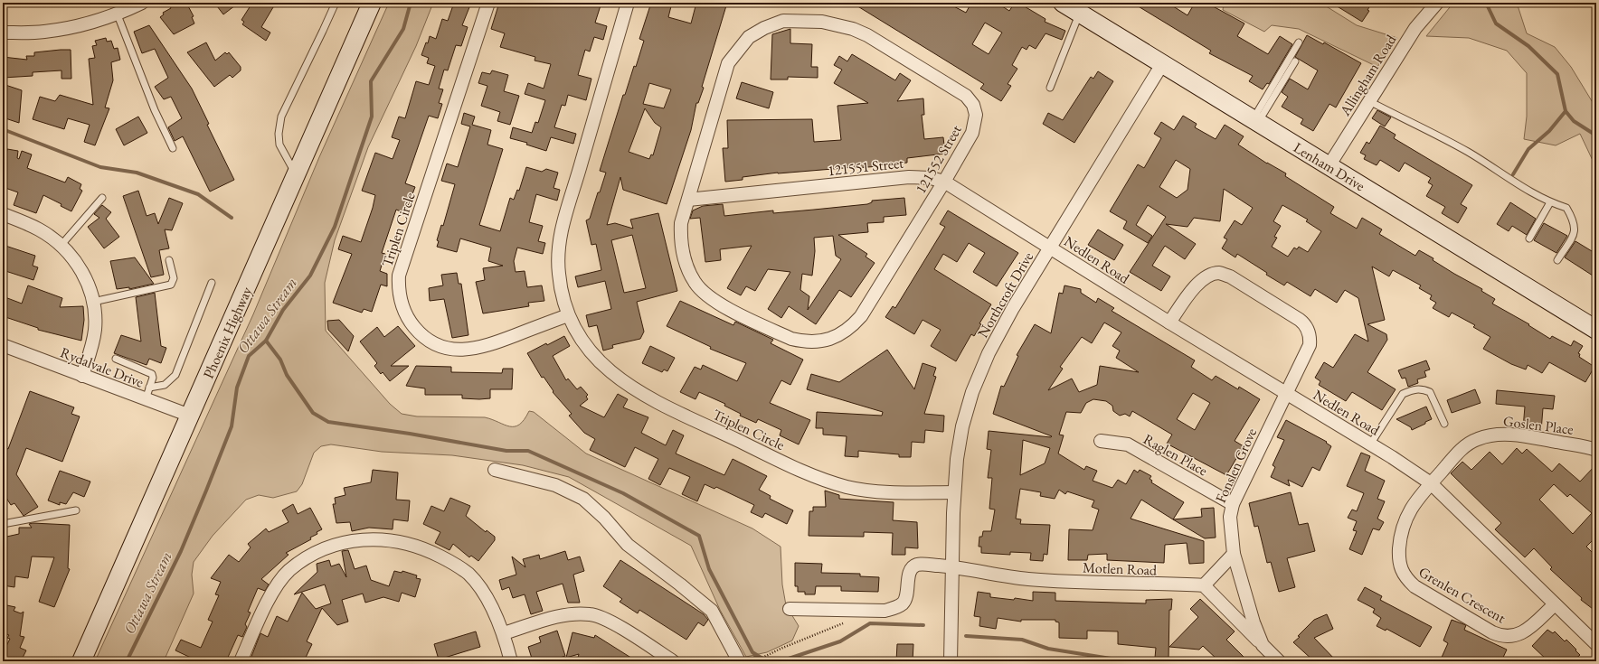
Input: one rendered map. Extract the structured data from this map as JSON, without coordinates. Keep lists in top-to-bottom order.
{
  "streets": {
    "main road": ["Lenham Drive", "Phoenix Highway"],
    "street": [
      "Allingham Road",
      "121552 Street",
      "121551 Street",
      "Triplen Circle",
      "Nedlen Road",
      "Northcroft Drive",
      "Rydalvale Drive",
      "Goslen Place",
      "Raglen Place",
      "Fonslen Grove",
      "Motlen Road",
      "Grenlen Crescent"
    ]
  },
  "crossings": [
    ["Allingham Road", "Lenham Drive"],
    ["121552 Street", "121551 Street"],
    ["121551 Street", "Nedlen Road"],
    ["121551 Street", "Northcroft Drive"],
    ["Lenham Drive", "Northcroft Drive"],
    ["Triplen Circle", "Northcroft Drive"],
    ["Nedlen Road", "Northcroft Drive"],
    ["Nedlen Road", "Goslen Place"],
    ["Nedlen Road", "Fonslen Grove"],
    ["Nedlen Road", "Grenlen Crescent"],
    ["Northcroft Drive", "Motlen Road"],
    ["Phoenix Highway", "Rydalvale Drive"],
    ["Goslen Place", "Grenlen Crescent"],
    ["Raglen Place", "Fonslen Grove"]
  ],
  "water": ["Ottawa Stream"]
}
